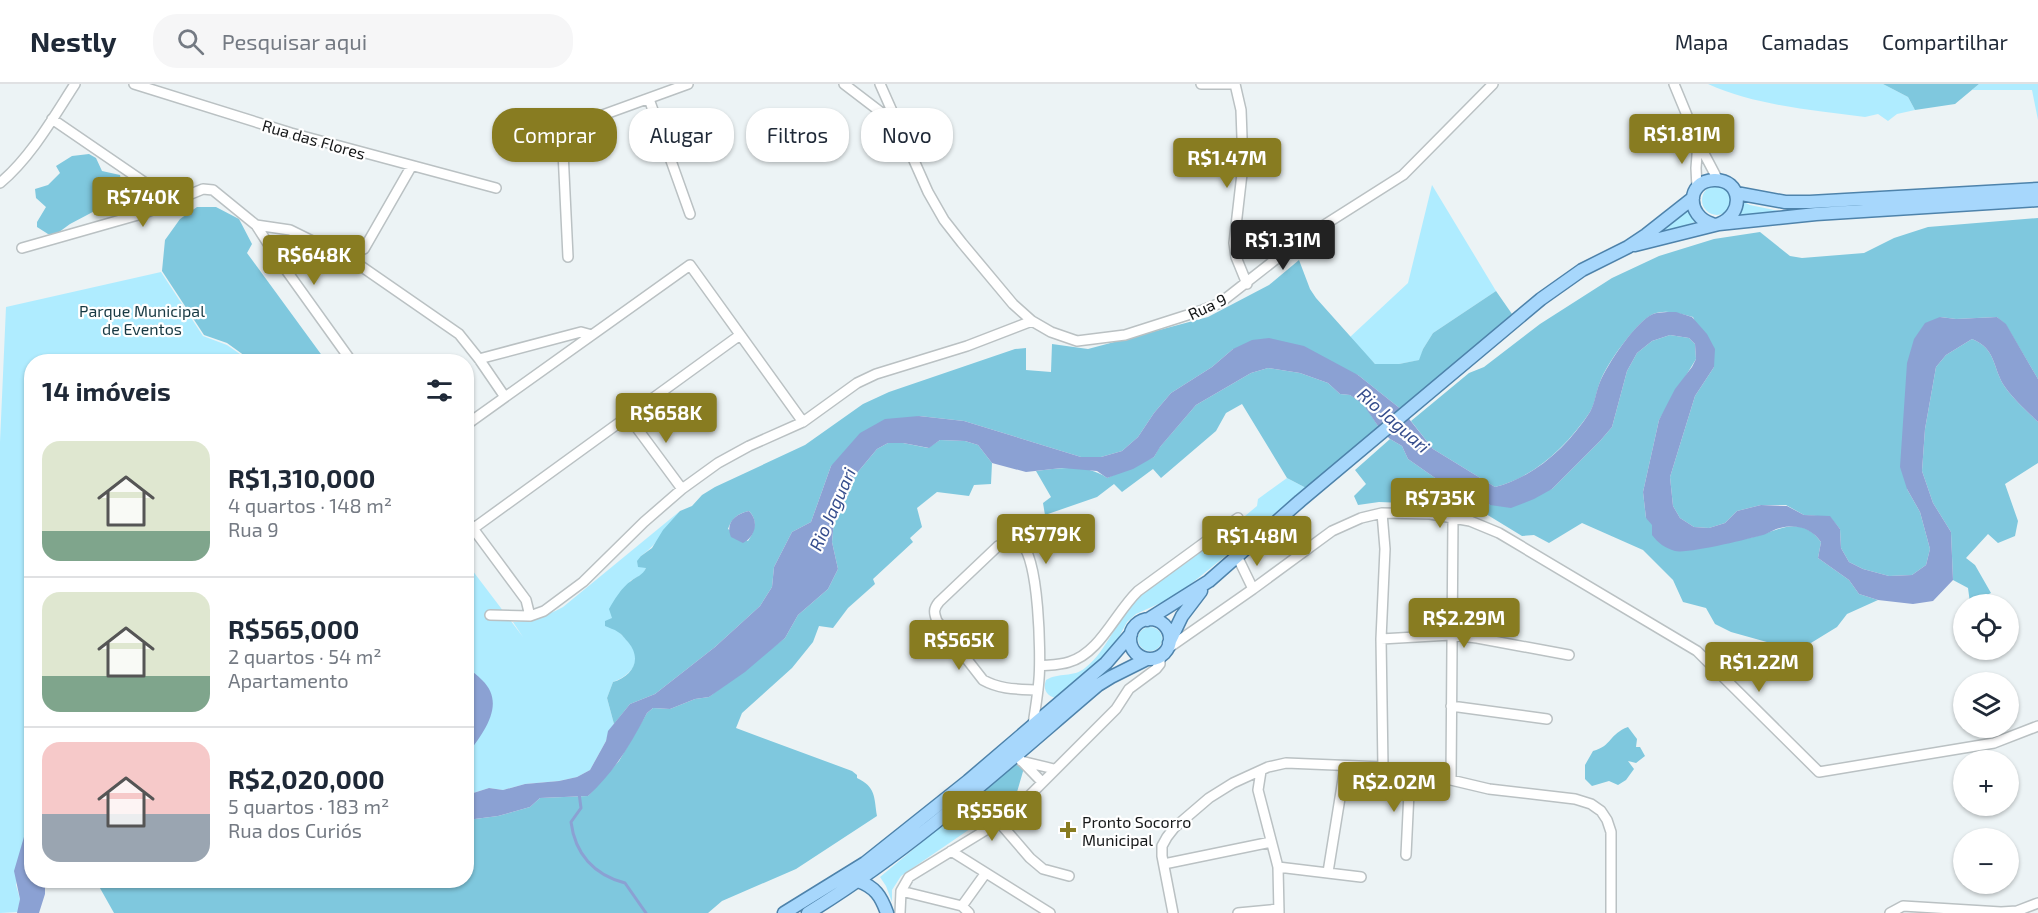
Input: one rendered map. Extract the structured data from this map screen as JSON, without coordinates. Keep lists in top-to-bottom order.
{
  "streets": {
    "street": ["Rua das Flores", "Rua 9"]
  },
  "water": ["Rio Jaguari"],
  "parks": ["Parque Municipal de Eventos"],
  "places": {
    "health": ["Pronto Socorro Municipal"]
  },
  "page": {
    "header": "Nestly",
    "search": "Pesquisar aqui",
    "nav": ["Mapa", "Camadas", "Compartilhar"],
    "chip": [
      "Comprar",
      "Alugar",
      "Filtros",
      "Novo"
    ],
    "price": [
      "R$1.81M",
      "R$1.47M",
      "R$740K",
      "R$1.31M",
      "R$648K",
      "R$658K",
      "R$735K",
      "R$779K",
      "R$1.48M",
      "R$2.29M",
      "R$565K",
      "R$1.22M",
      "R$2.02M",
      "R$556K"
    ],
    "heading": "14 imóveis",
    "list": [
      {
        "name": "R$1,310,000",
        "note": "4 quartos · 148 m² · Rua 9"
      },
      {
        "name": "R$565,000",
        "note": "2 quartos · 54 m² · Apartamento"
      },
      {
        "name": "R$2,020,000",
        "note": "5 quartos · 183 m² · Rua dos Curiós"
      }
    ],
    "map_buttons": ["+", "−"]
  }
}
